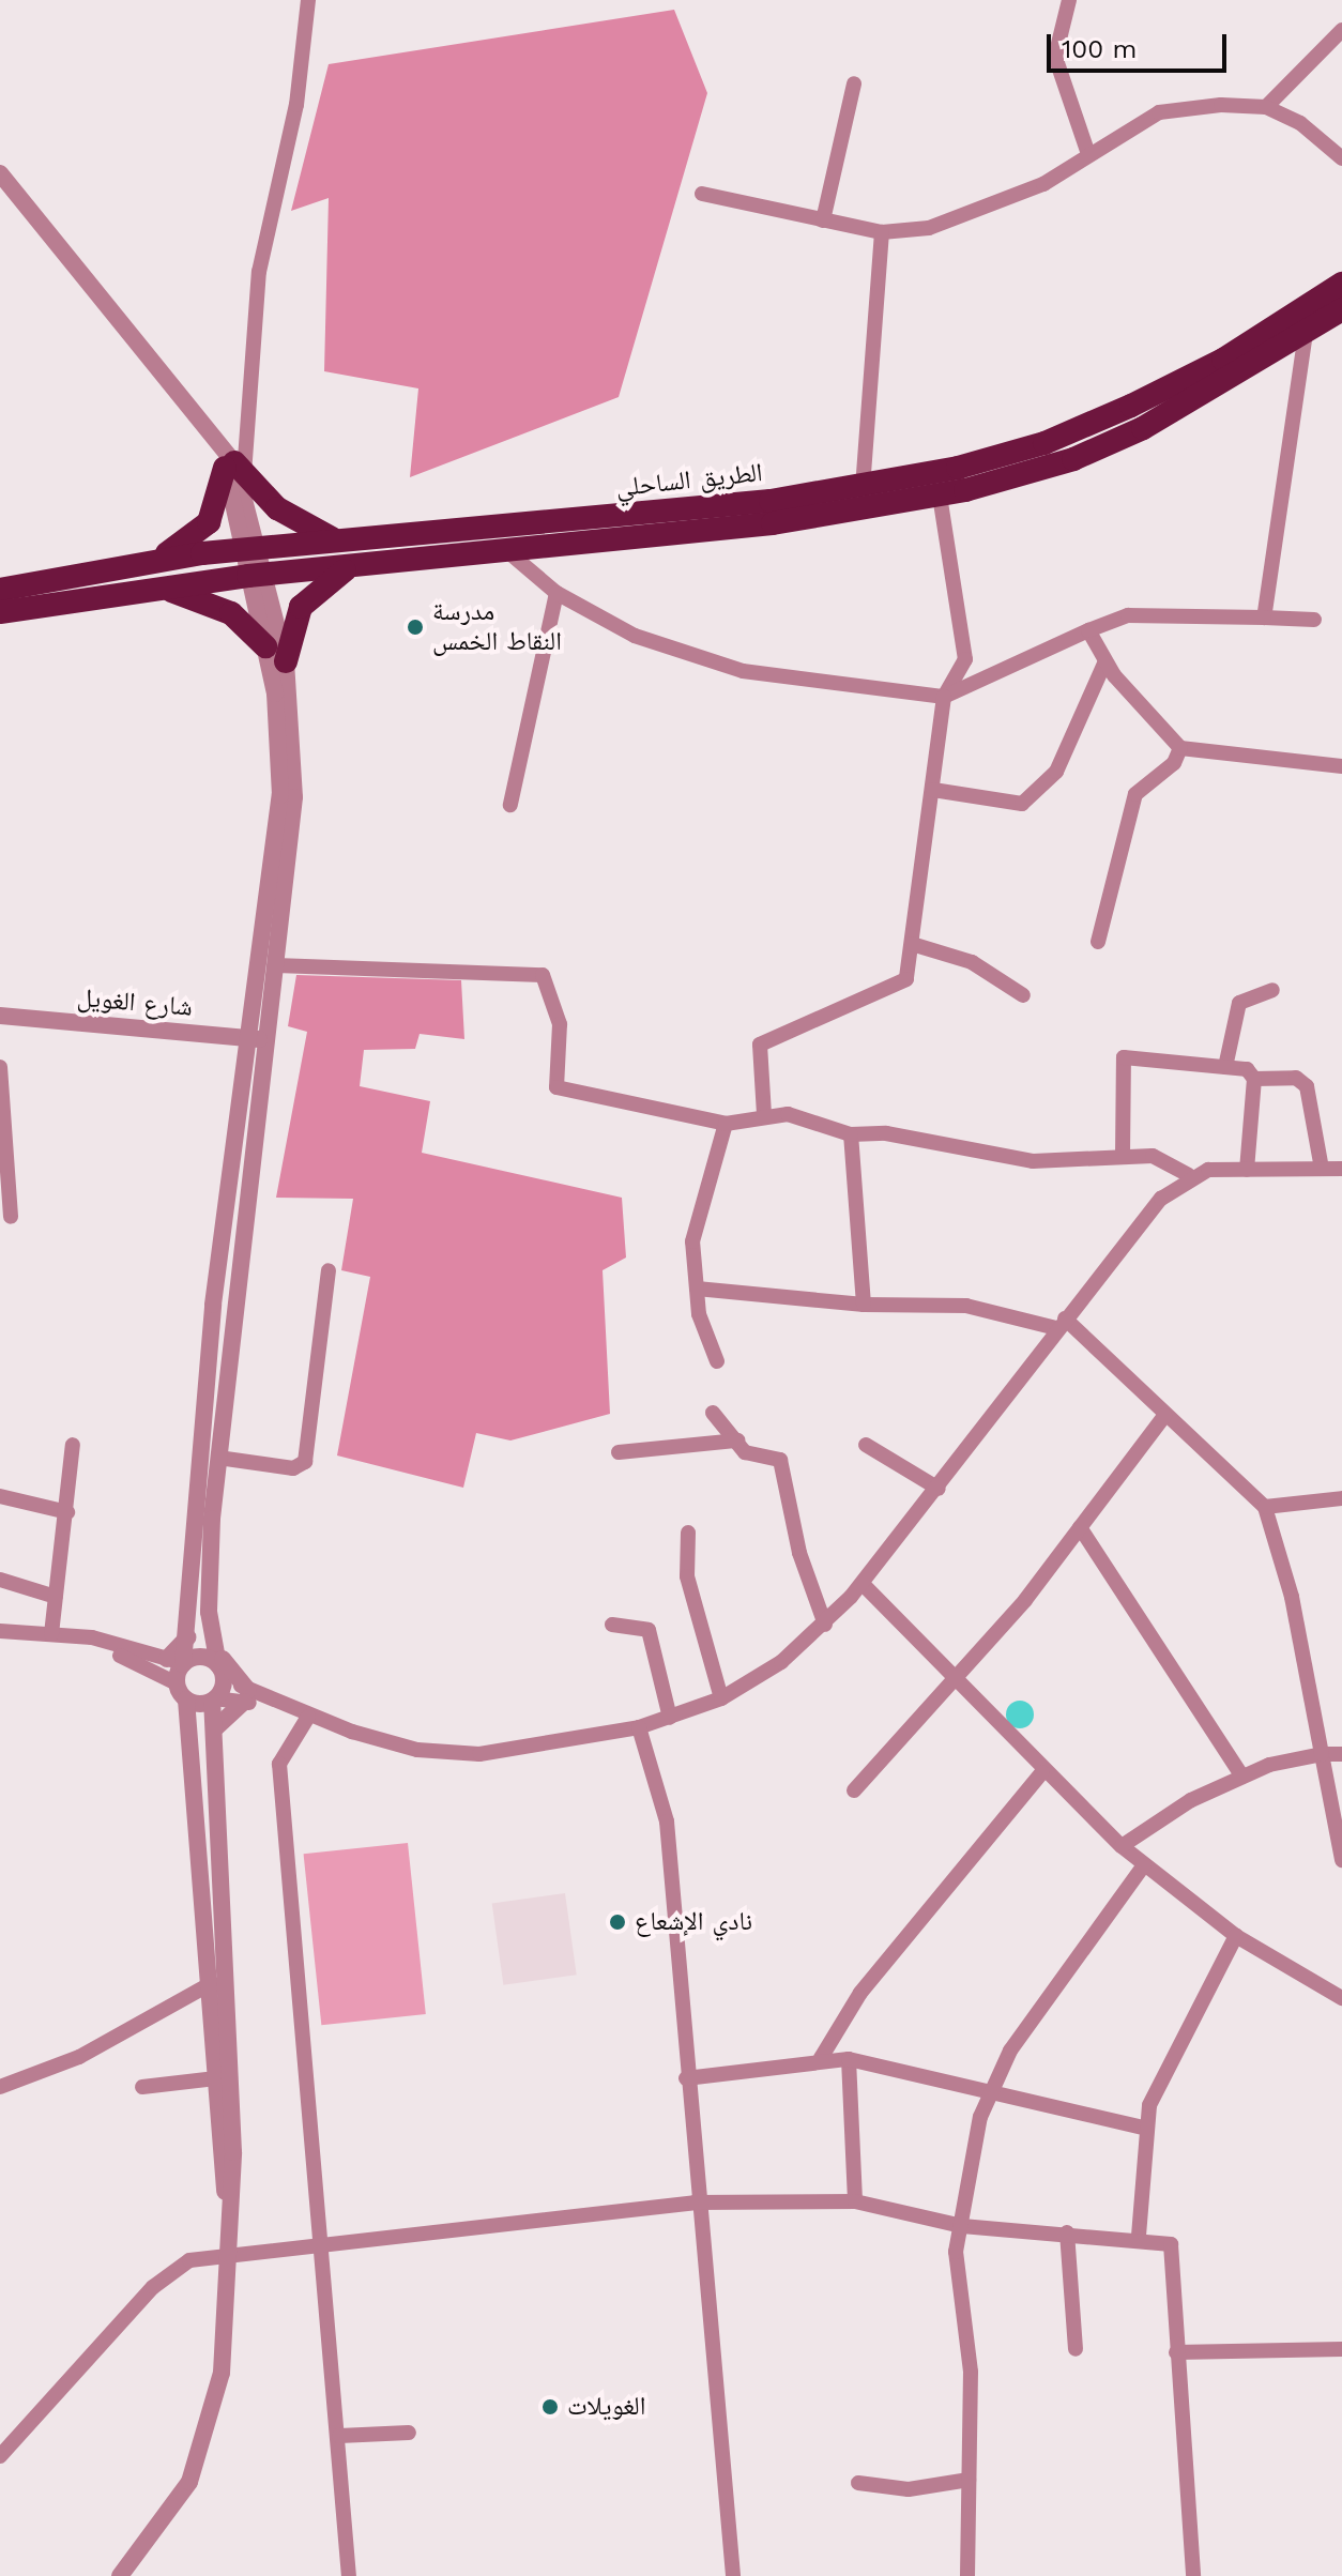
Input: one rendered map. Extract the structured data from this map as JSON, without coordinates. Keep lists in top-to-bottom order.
{
  "streets": {
    "highway": ["الطريق الساحلي"],
    "street": ["شارع الغويل"]
  },
  "places": ["مدرسة النقاط الخمس", "نادي الإشعاع", "الغويلات"],
  "scale_bar": "100 m"
}
